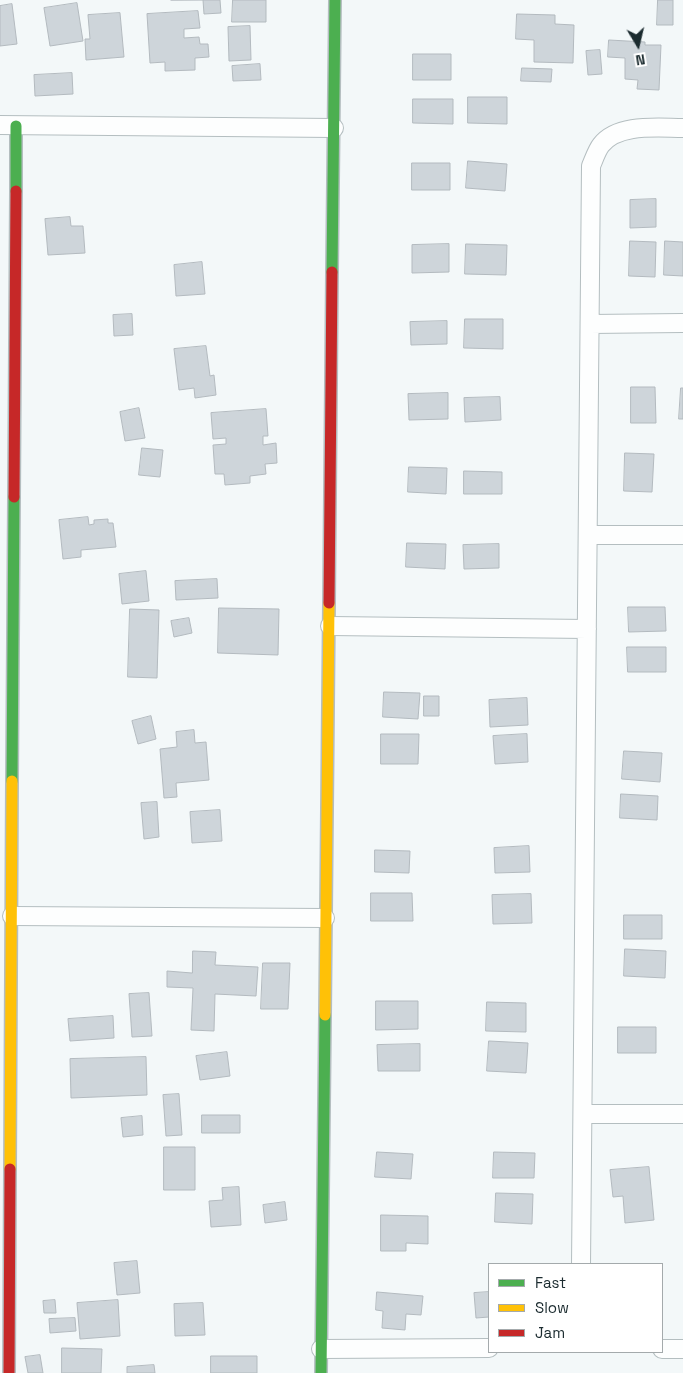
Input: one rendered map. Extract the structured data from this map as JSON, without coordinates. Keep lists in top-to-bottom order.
{
  "legend": ["Fast", "Slow", "Jam"],
  "north": "bottom"
}
